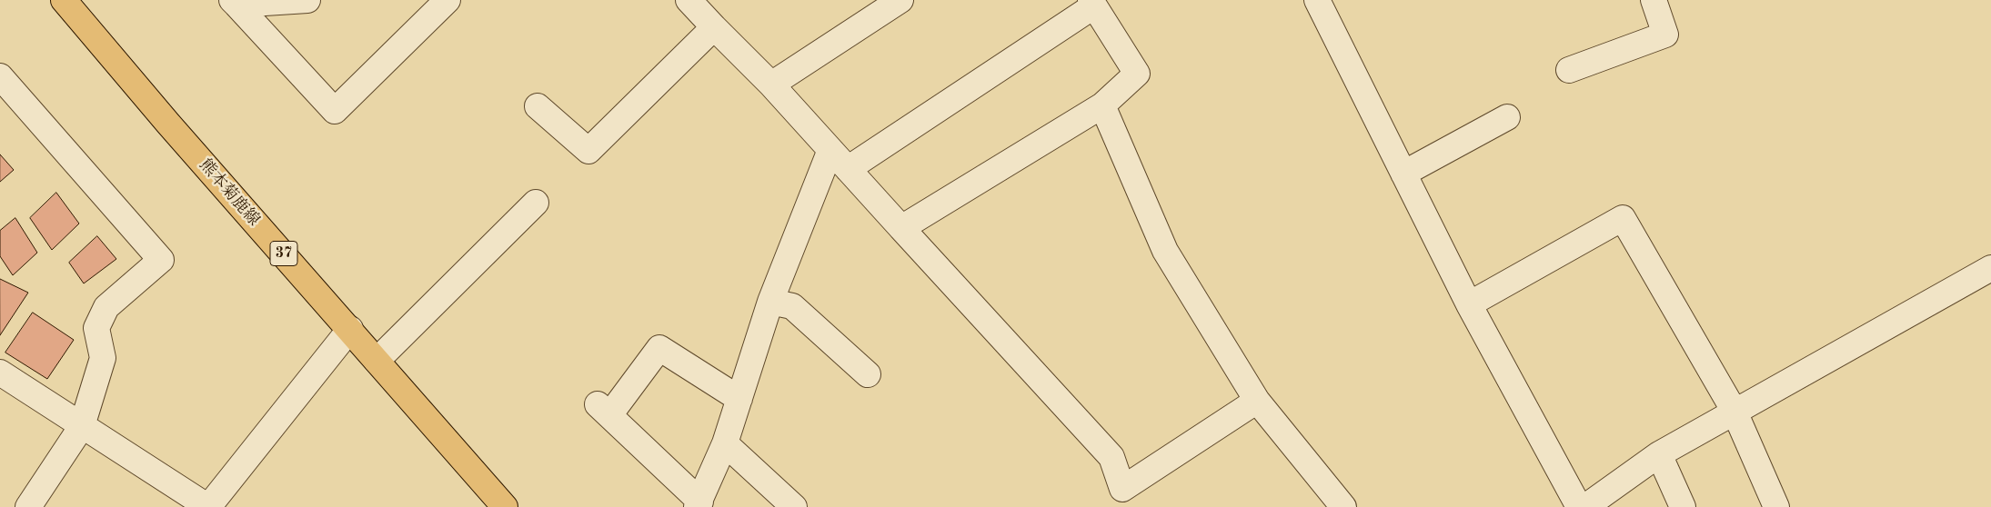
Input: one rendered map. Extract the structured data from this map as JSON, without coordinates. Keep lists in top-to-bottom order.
{
  "streets": {
    "main road": ["熊本菊鹿線", "37"]
  }
}
